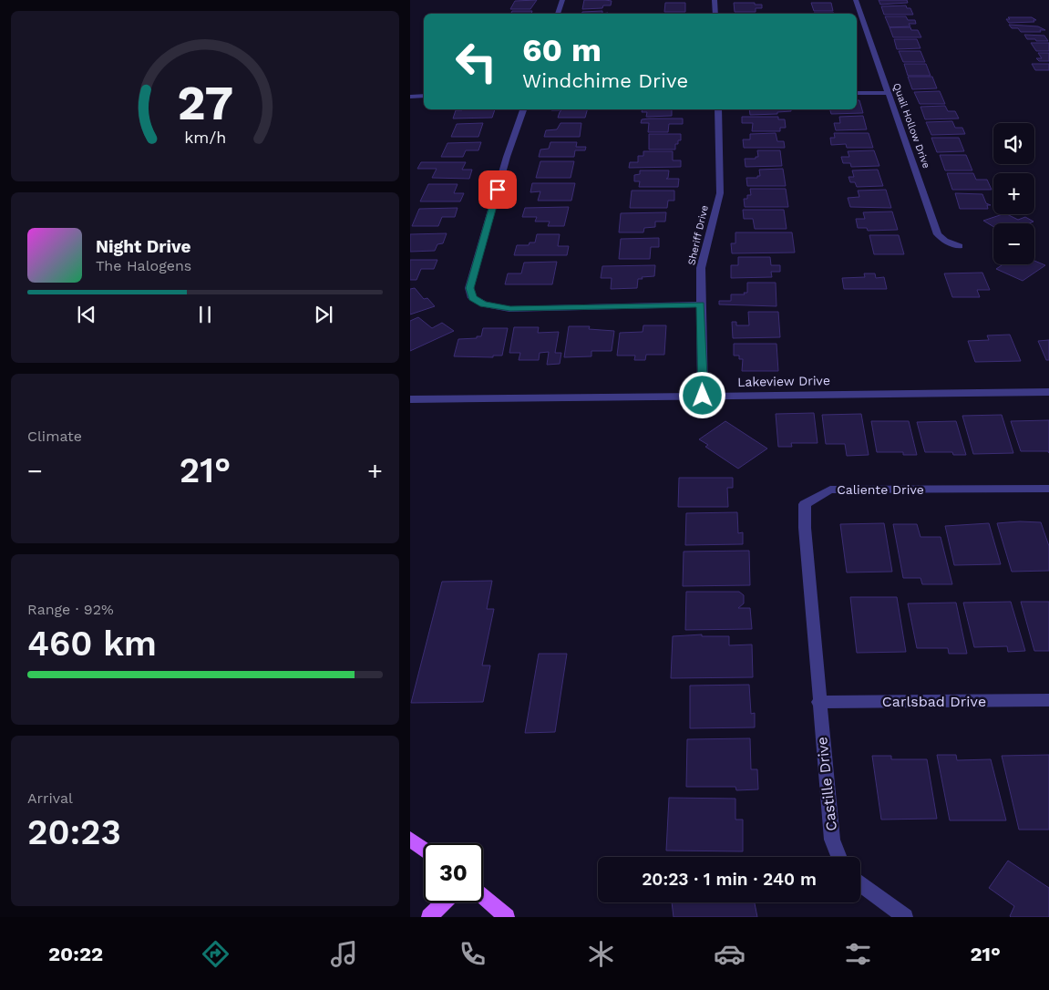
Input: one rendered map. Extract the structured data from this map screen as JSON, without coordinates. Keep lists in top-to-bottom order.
{
  "streets": {
    "street": [
      "Quail Hollow Drive",
      "Sheriff Drive",
      "Lakeview Drive",
      "Caliente Drive",
      "Carlsbad Drive",
      "Castille Drive"
    ]
  },
  "crossings": [
    ["Sheriff Drive", "Lakeview Drive"],
    ["Caliente Drive", "Carlsbad Drive"],
    ["Caliente Drive", "Castille Drive"],
    ["Carlsbad Drive", "Castille Drive"]
  ],
  "page": {
    "turn": ["60 m", "Windchime Drive"],
    "map_buttons": ["+", "−"],
    "song": ["Night Drive", "The Halogens"],
    "tile": [
      "Climate",
      ["Range · 92%", "460 km"],
      ["Arrival", "20:23"]
    ],
    "heat": ["−", "21°", "+"],
    "limit": "30",
    "trip": "20:23 · 1 min · 240 m",
    "tabs": ["20:22", "21°"],
    "gauge": ["27", "km/h"]
  }
}
